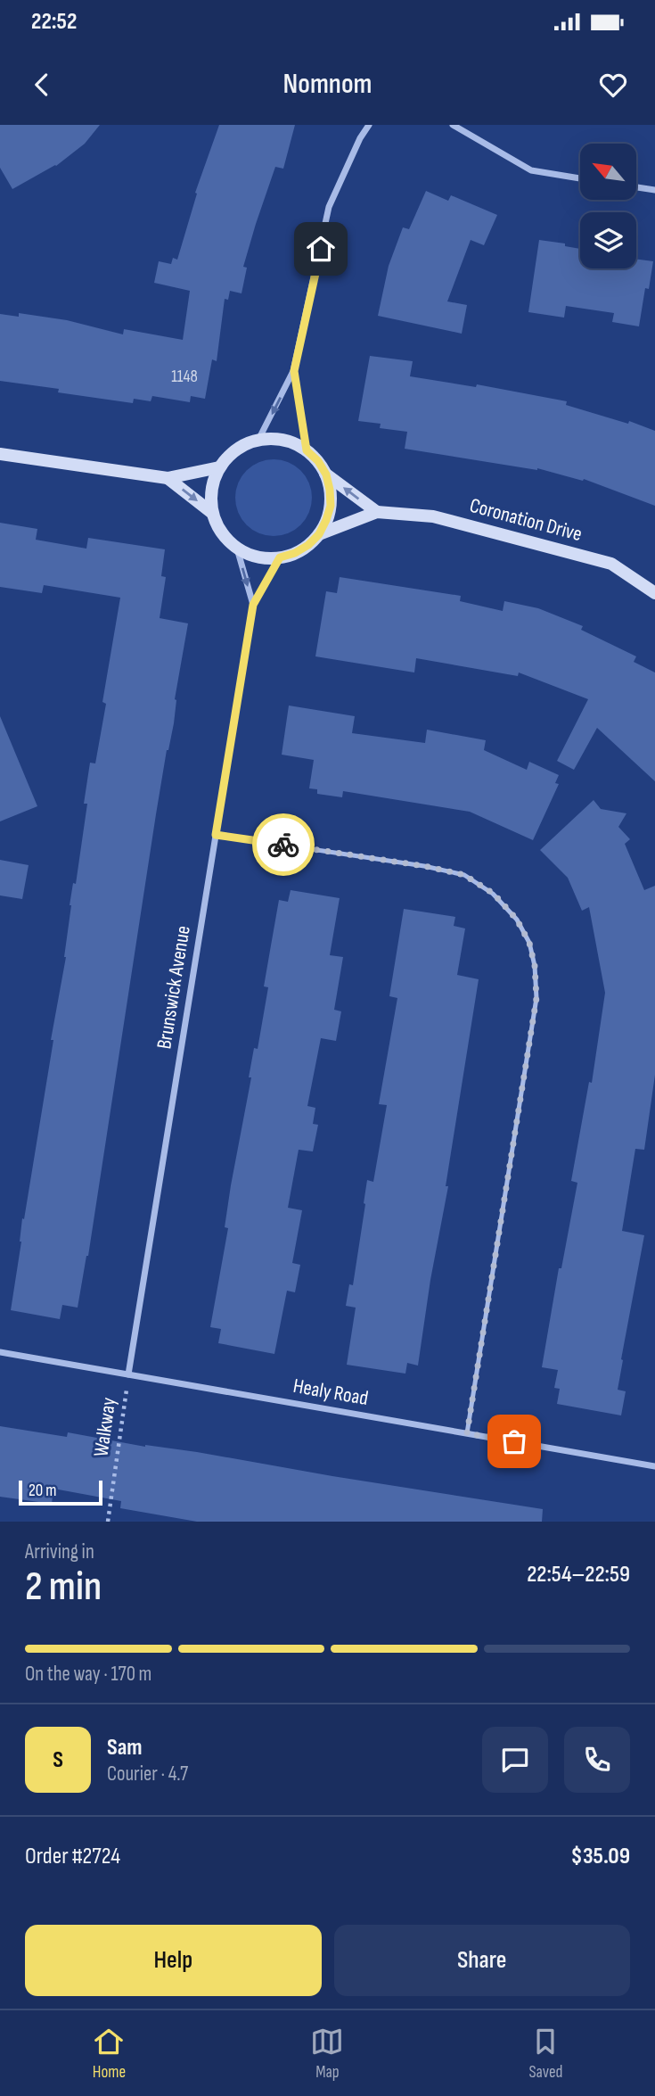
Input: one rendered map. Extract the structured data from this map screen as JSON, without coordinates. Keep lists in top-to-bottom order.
{
  "streets": {
    "street": ["Coronation Drive", "Brunswick Avenue", "Healy Road"],
    "path": ["Walkway"]
  },
  "crossings": [
    ["Coronation Drive", "Brunswick Avenue"],
    ["Brunswick Avenue", "Healy Road"],
    ["Brunswick Avenue", "Walkway"],
    ["Healy Road", "Walkway"]
  ],
  "house_numbers": ["1148"],
  "scale_bar": "20 m",
  "north": "top left",
  "page": {
    "status": "22:52",
    "header": "Nomnom",
    "scale": "20 m",
    "heading": ["2 min", "Arriving in", "22:54–22:59"],
    "panel": [
      "Sam",
      "Courier · 4.7",
      "Order #2724",
      "$35.09"
    ],
    "bar": "On the way · 170 m",
    "round": "S",
    "buttons": ["Help", "Share"],
    "tabs": ["Home", "Map", "Saved"]
  }
}
